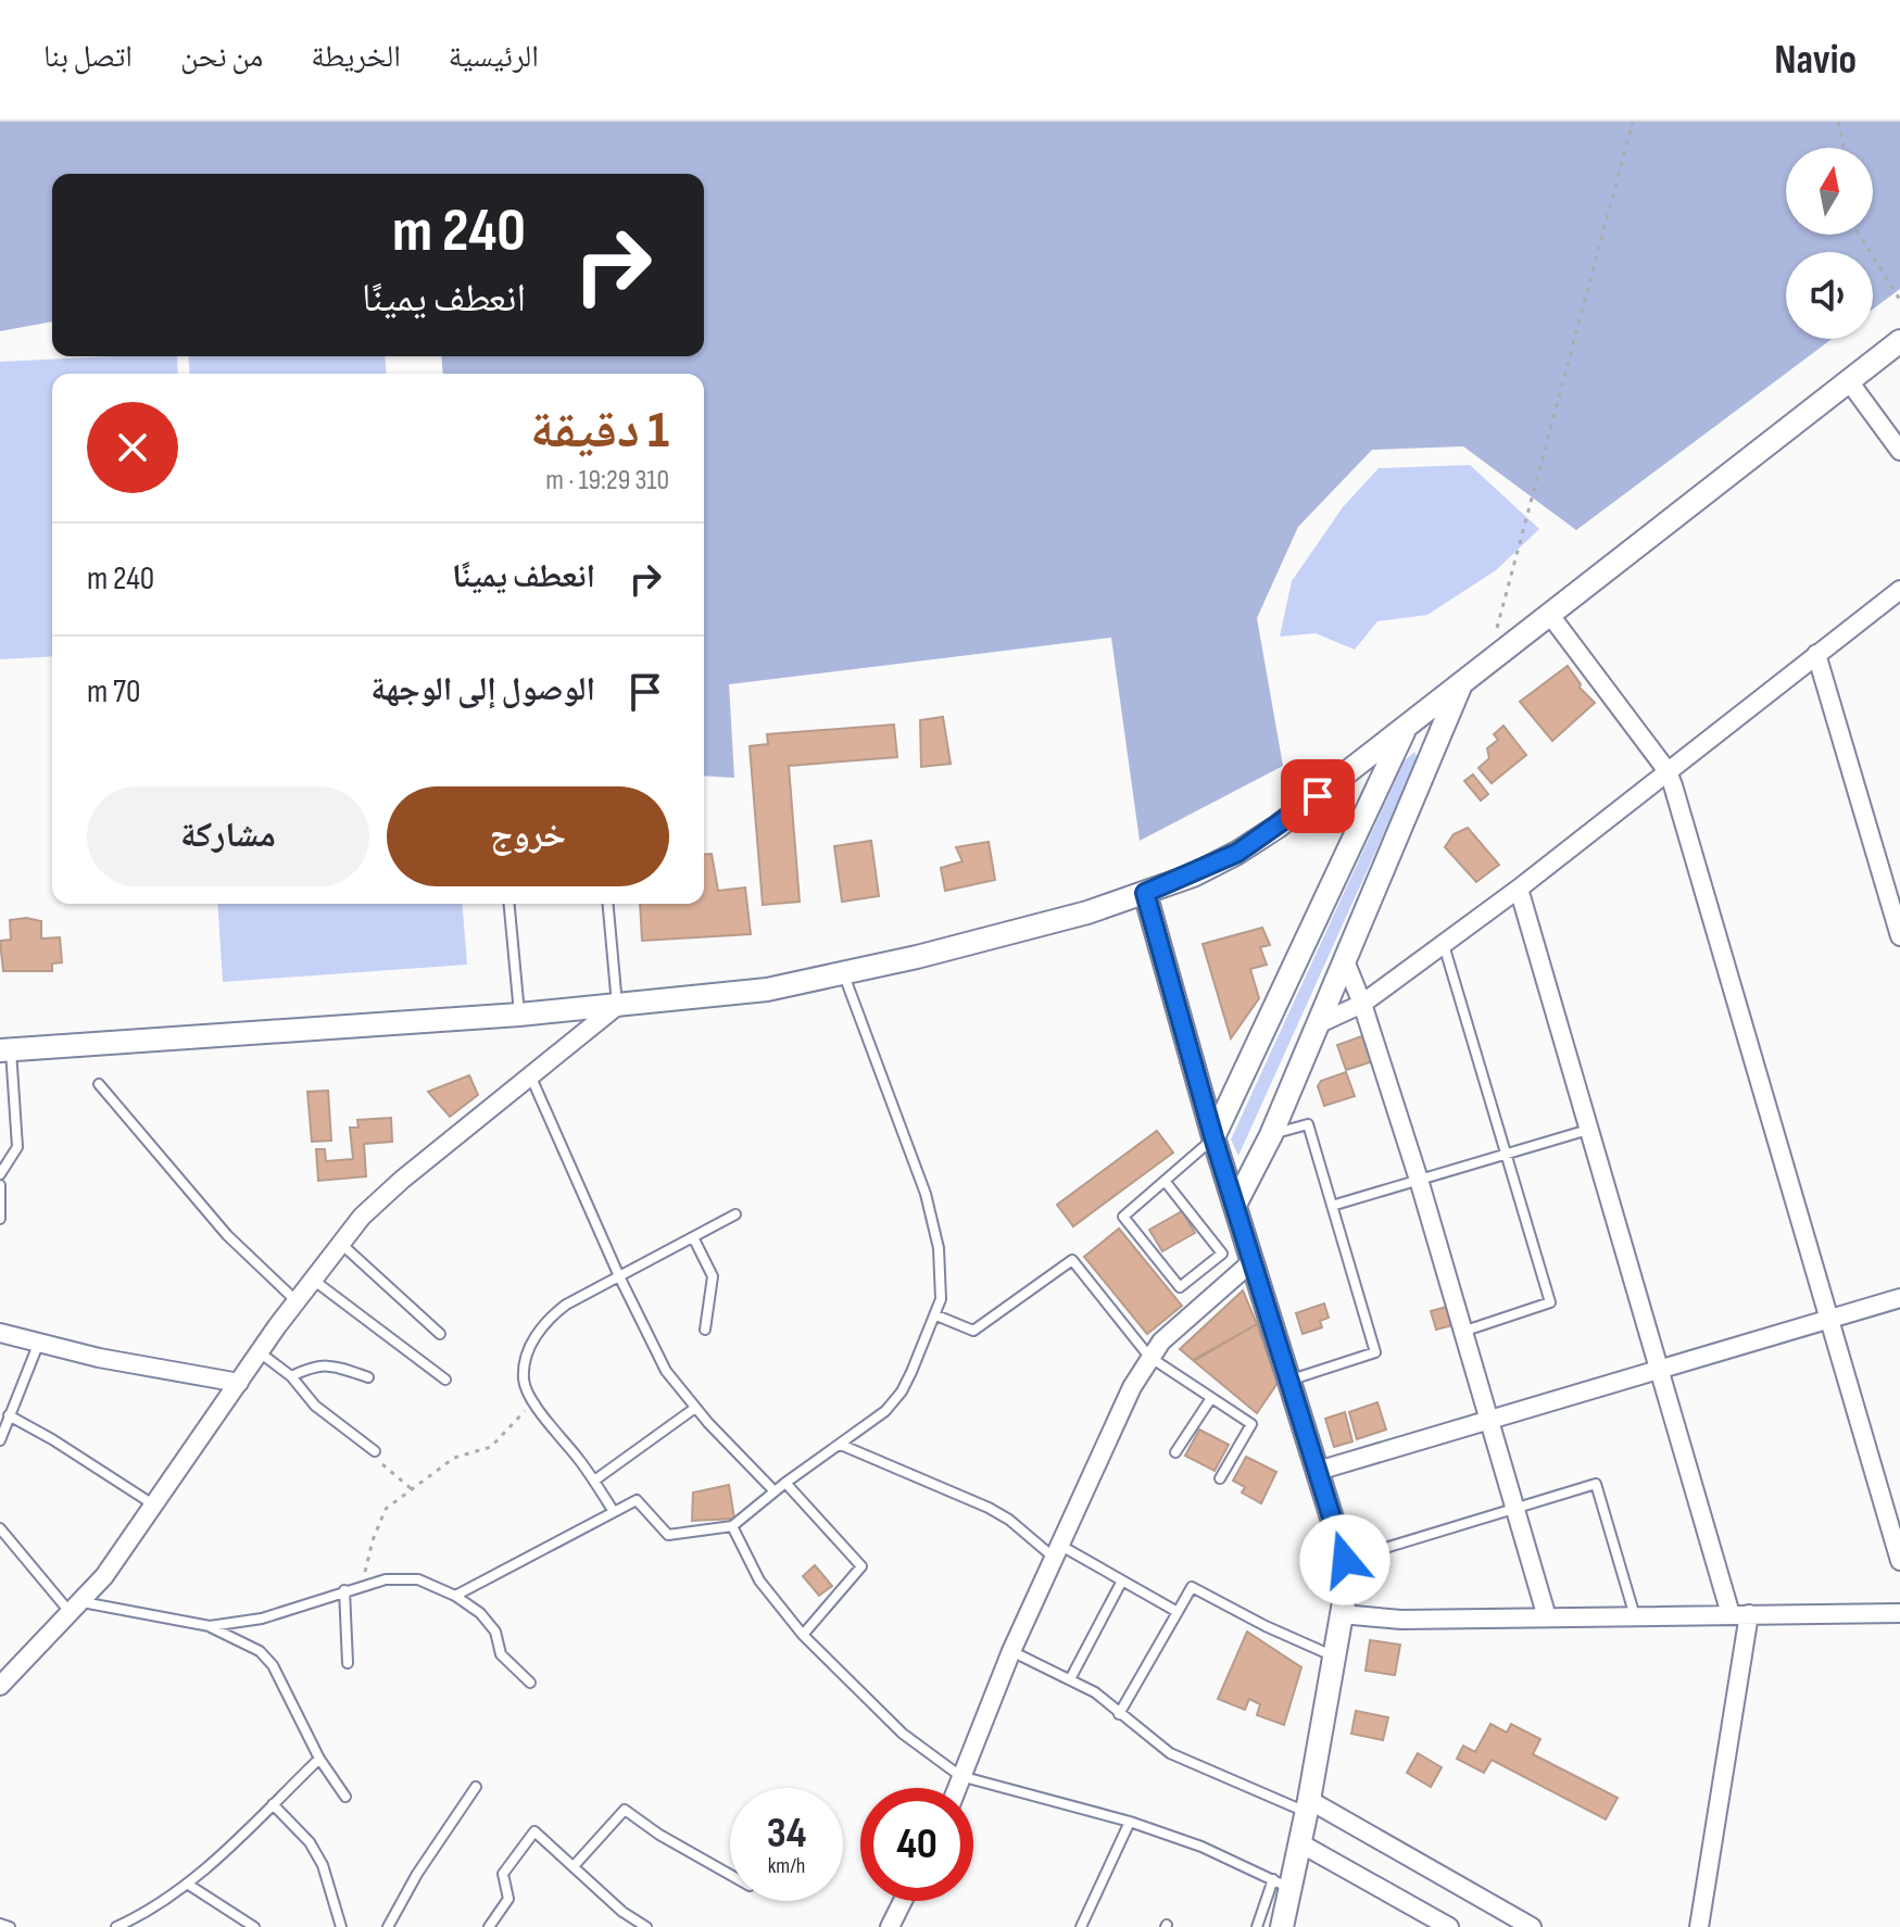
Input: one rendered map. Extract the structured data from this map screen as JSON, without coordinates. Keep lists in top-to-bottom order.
{
  "north": "top",
  "page": {
    "header": "Navio",
    "nav": [
      "الرئيسية",
      "الخريطة",
      "من نحن",
      "اتصل بنا"
    ],
    "turn": ["240 m", "انعطف يمينًا"],
    "heading": ["1 دقيقة", "310 m · 19:29"],
    "list": [
      {
        "name": "انعطف يمينًا",
        "value": "240 m"
      },
      {
        "name": "الوصول إلى الوجهة",
        "value": "70 m"
      }
    ],
    "buttons": ["خروج", "مشاركة"],
    "speed": "34 km/h",
    "limit": "40"
  }
}
